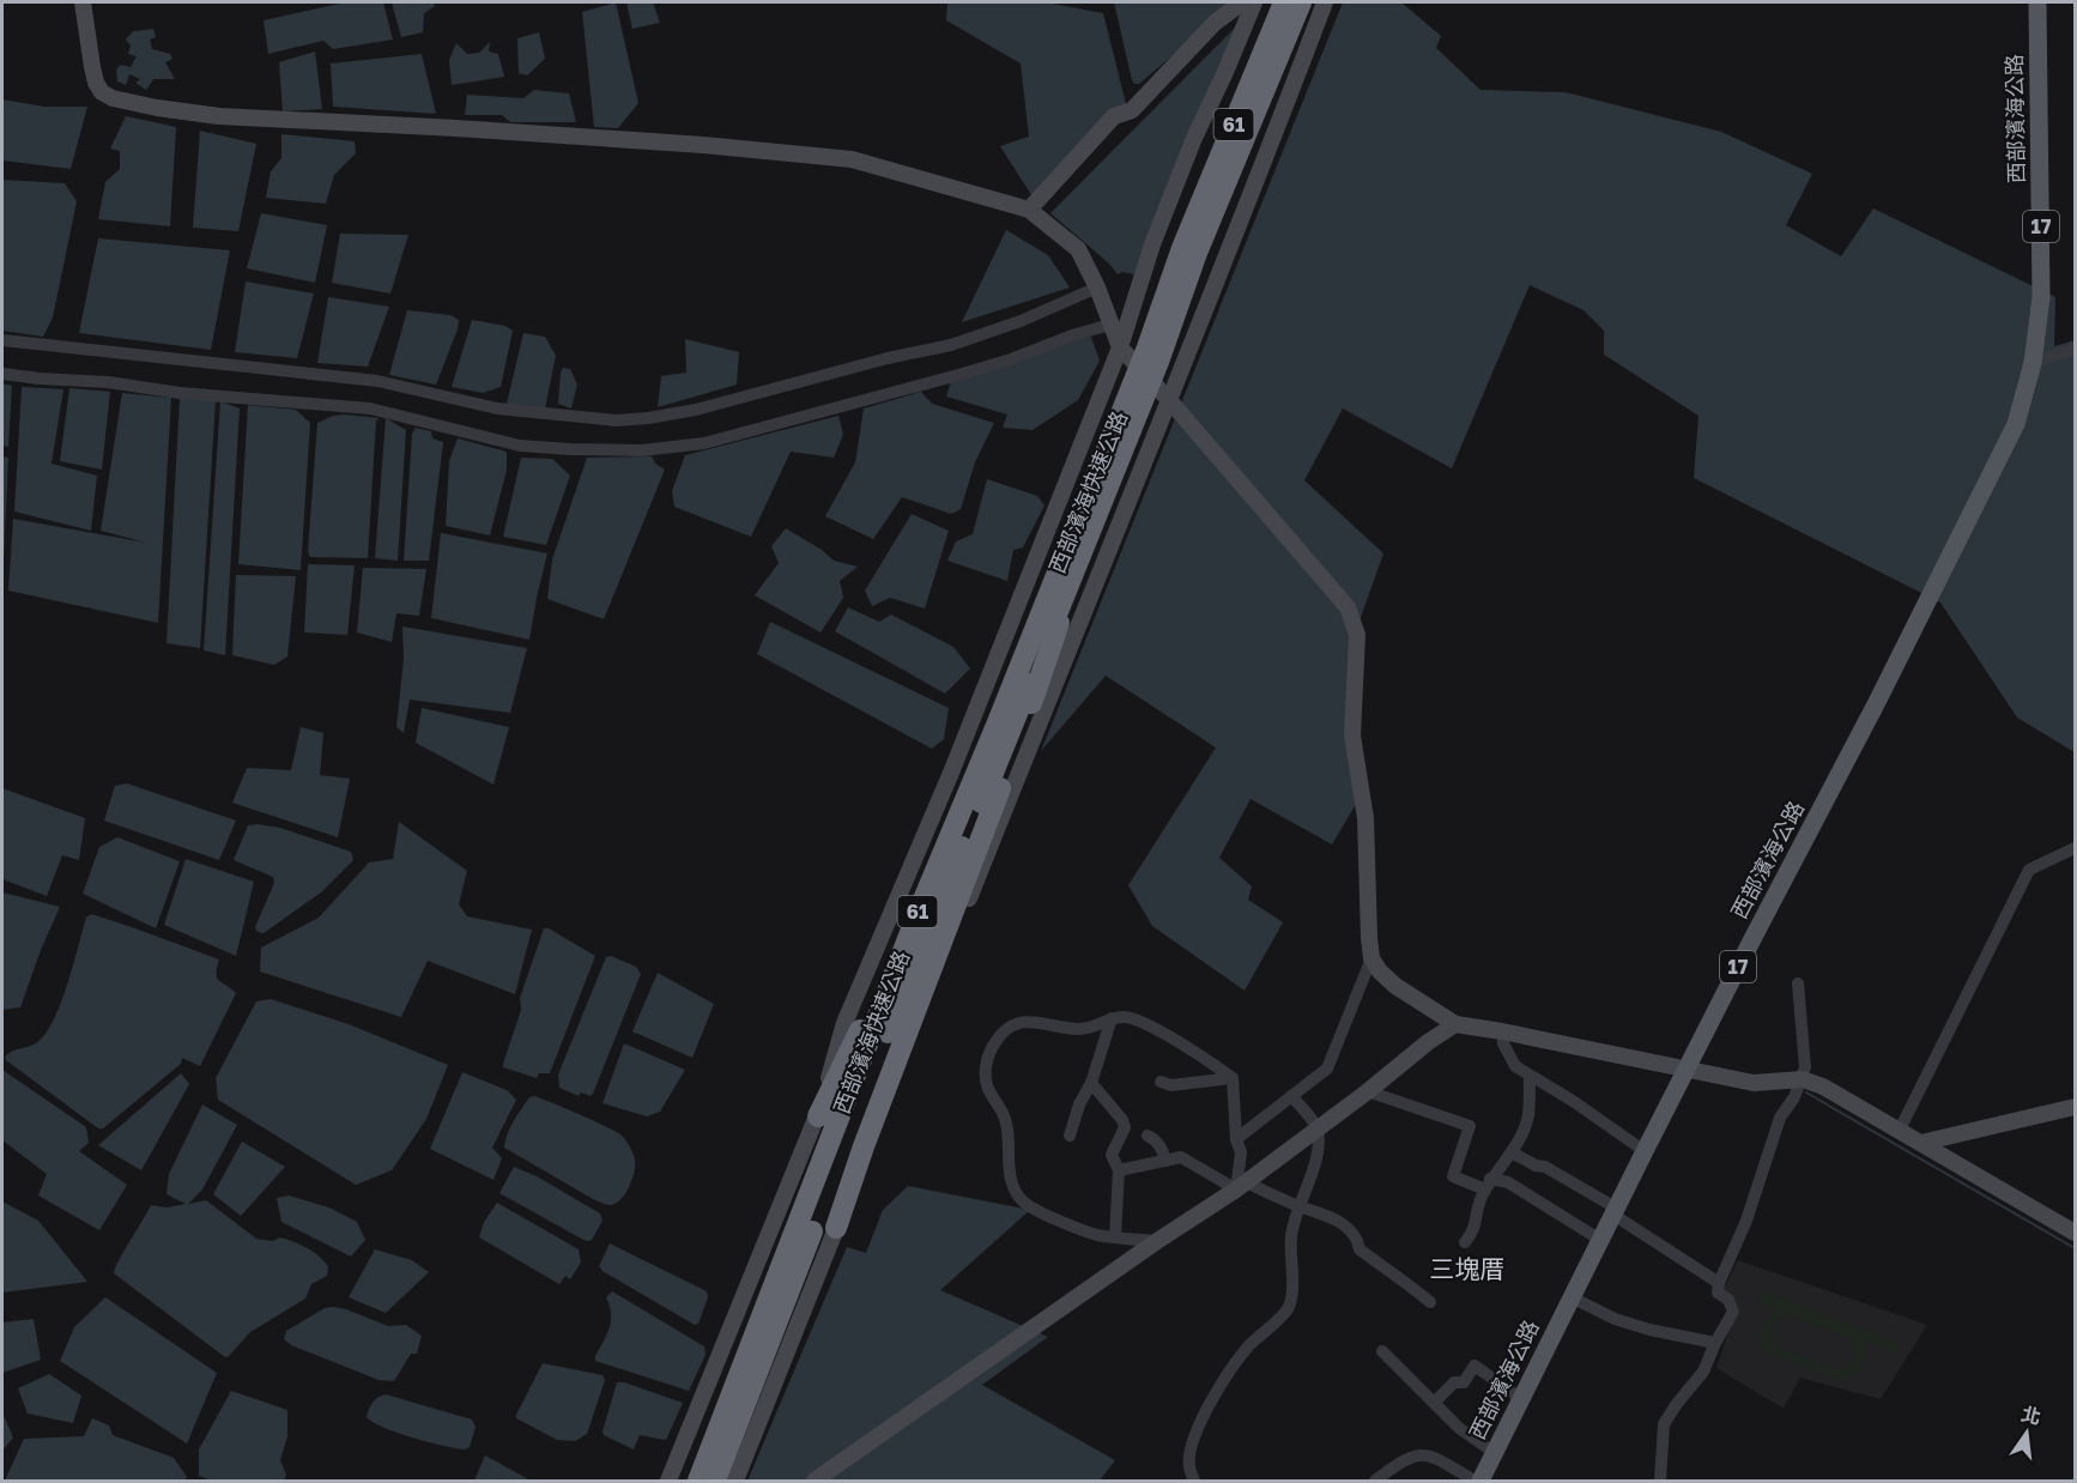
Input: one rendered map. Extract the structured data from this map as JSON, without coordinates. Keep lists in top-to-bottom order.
{
  "streets": {
    "highway": ["61", "西部濱海快速公路"],
    "main road": ["西部濱海公路", "17"]
  },
  "crossings": [
    ["61", "西部濱海快速公路"]
  ],
  "districts": ["三塊厝"],
  "north": "top"
}
